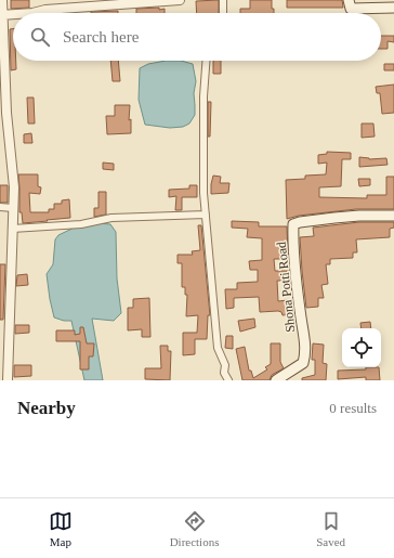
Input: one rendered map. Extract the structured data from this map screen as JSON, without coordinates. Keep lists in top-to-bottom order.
{
  "streets": {
    "main road": ["Shona Potti Road"]
  },
  "page": {
    "search": "Search here",
    "heading": ["Nearby", "0 results"],
    "nav": ["Map", "Directions", "Saved"]
  }
}
